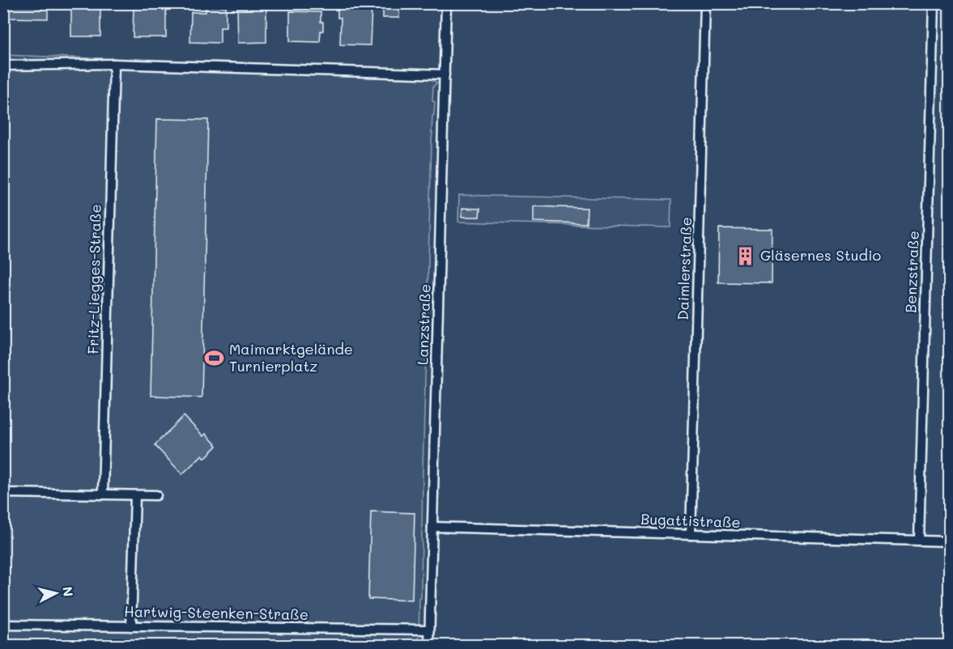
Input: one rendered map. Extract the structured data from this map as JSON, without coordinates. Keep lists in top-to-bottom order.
{
  "streets": {
    "lane": [
      "Daimlerstraße",
      "Benzstraße",
      "Fritz-Liegges-Straße",
      "Lanzstraße",
      "Bugattistraße",
      "Hartwig-Steenken-Straße"
    ]
  },
  "crossings": [
    ["Daimlerstraße", "Bugattistraße"],
    ["Benzstraße", "Bugattistraße"],
    ["Lanzstraße", "Bugattistraße"],
    ["Lanzstraße", "Hartwig-Steenken-Straße"]
  ],
  "places": {
    "building": ["Gläsernes Studio"],
    "sports": ["Maimarktgelände Turnierplatz"]
  },
  "north": "right"
}
